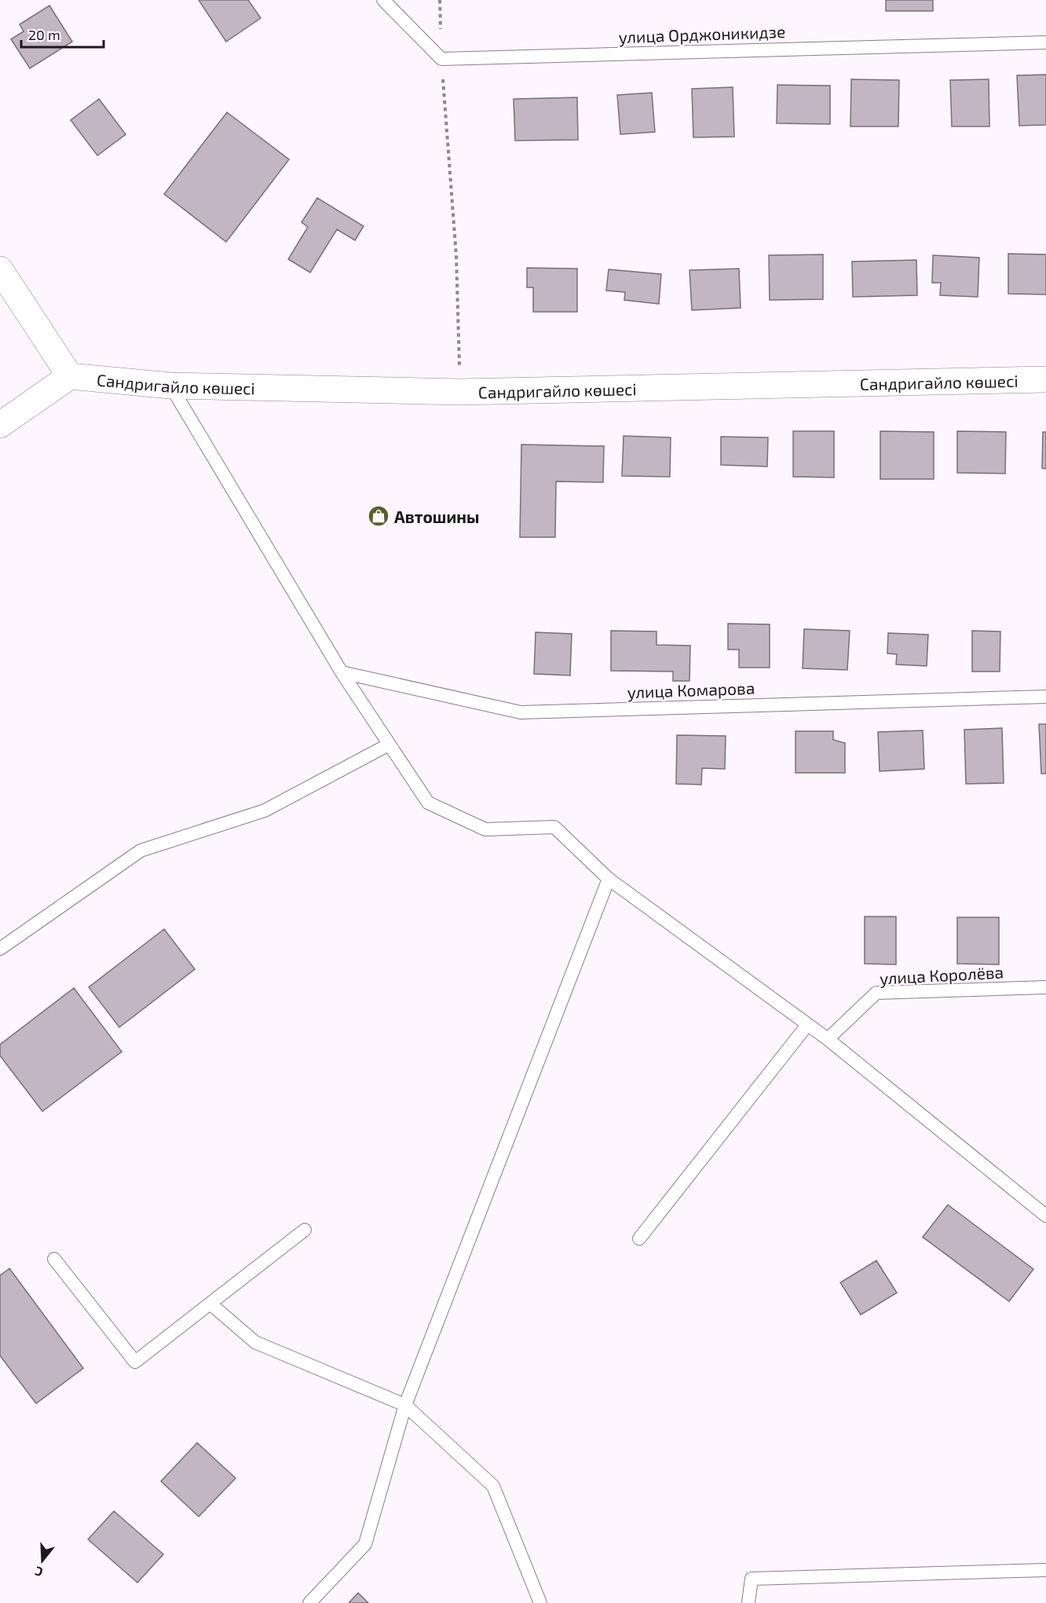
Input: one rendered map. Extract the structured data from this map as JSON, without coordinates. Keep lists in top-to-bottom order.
{
  "streets": {
    "street": ["Сандригайло көшесі"],
    "lane": ["улица Орджоникидзе", "улица Комарова", "улица Королёва"]
  },
  "places": {
    "shop": ["Автошины"]
  },
  "scale_bar": "20 m",
  "north": "bottom"
}
